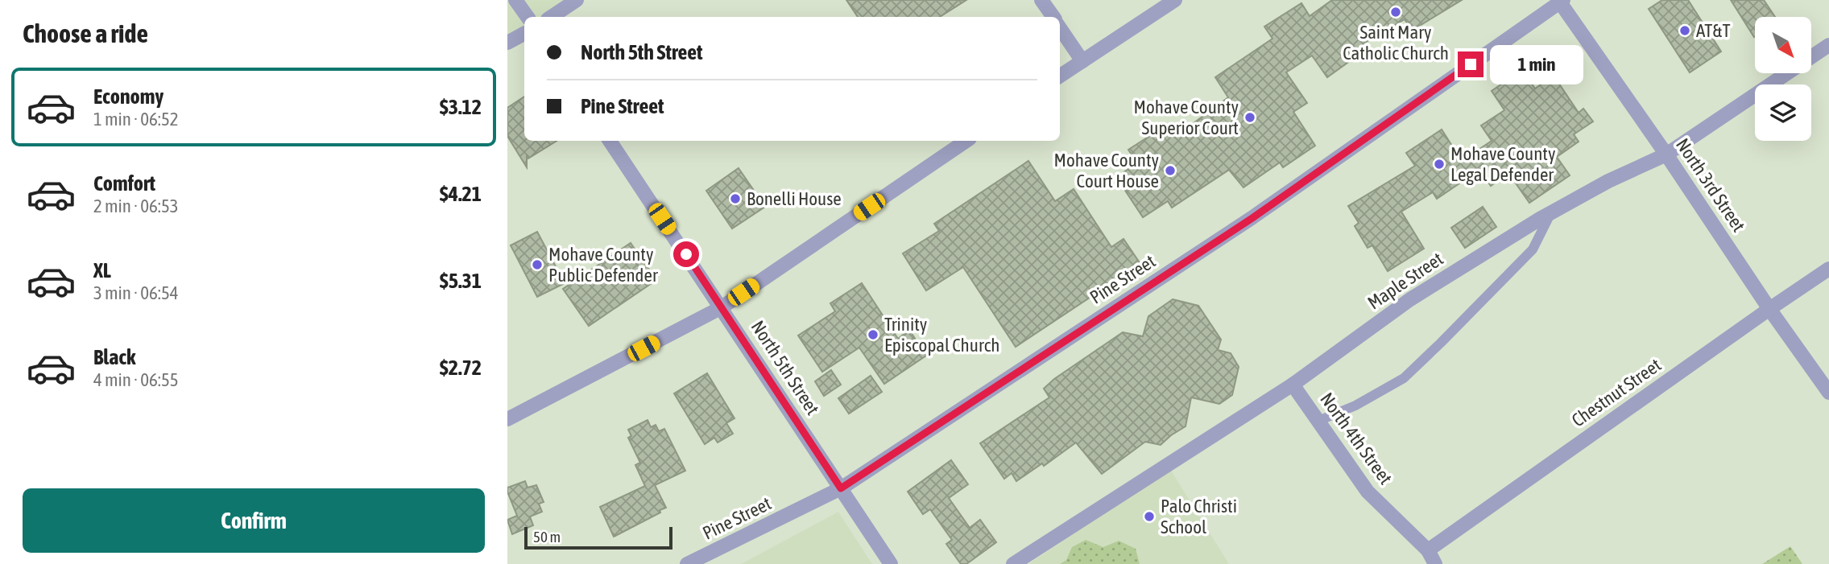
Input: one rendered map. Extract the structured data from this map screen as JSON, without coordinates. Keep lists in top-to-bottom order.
{
  "streets": {
    "street": [
      "North 3rd Street",
      "Pine Street",
      "Maple Street",
      "North 5th Street",
      "Chestnut Street",
      "North 4th Street"
    ]
  },
  "crossings": [
    ["North 3rd Street", "Pine Street"],
    ["North 3rd Street", "Maple Street"],
    ["North 3rd Street", "Chestnut Street"],
    ["Pine Street", "North 5th Street"],
    ["Maple Street", "North 4th Street"],
    ["Chestnut Street", "North 4th Street"]
  ],
  "places": [
    "Saint Mary Catholic Church",
    "AT&T",
    "Mohave County Superior Court",
    "Mohave County Legal Defender",
    "Mohave County Court House",
    "Bonelli House",
    "Mohave County Public Defender",
    "Trinity Episcopal Church",
    "Palo Christi School"
  ],
  "scale_bar": "50 m",
  "north": "bottom right",
  "page": {
    "heading": "Choose a ride",
    "banner": ["North 5th Street", "Pine Street"],
    "bubble": "1 min",
    "list": [
      {
        "name": "Economy",
        "note": "1 min · 06:52",
        "value": "$3.12"
      },
      {
        "name": "Comfort",
        "note": "2 min · 06:53",
        "value": "$4.21"
      },
      {
        "name": "XL",
        "note": "3 min · 06:54",
        "value": "$5.31"
      },
      {
        "name": "Black",
        "note": "4 min · 06:55",
        "value": "$2.72"
      }
    ],
    "buttons": "Confirm",
    "scale": "50 m"
  }
}
